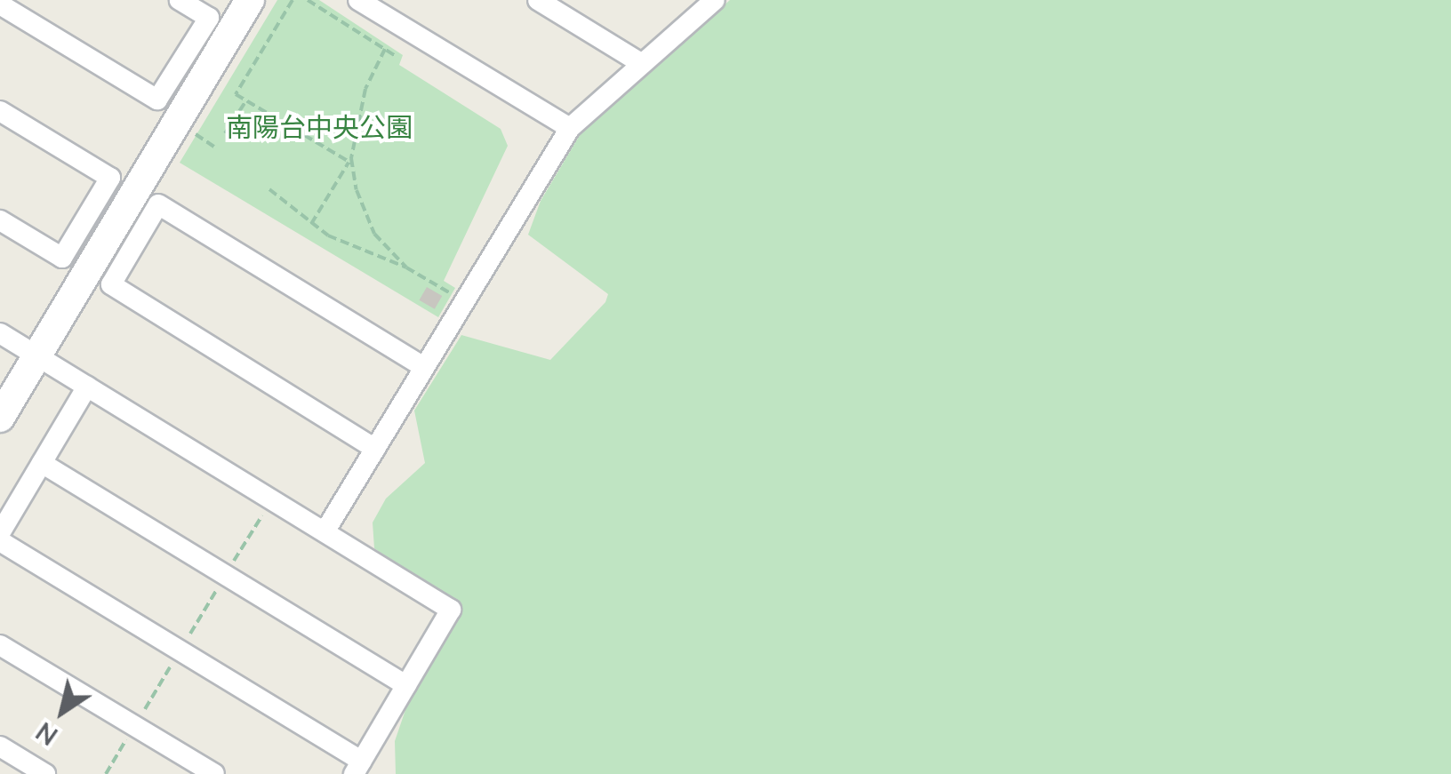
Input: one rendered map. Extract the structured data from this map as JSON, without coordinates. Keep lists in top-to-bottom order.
{
  "parks": ["南陽台中央公園"],
  "north": "bottom left"
}
